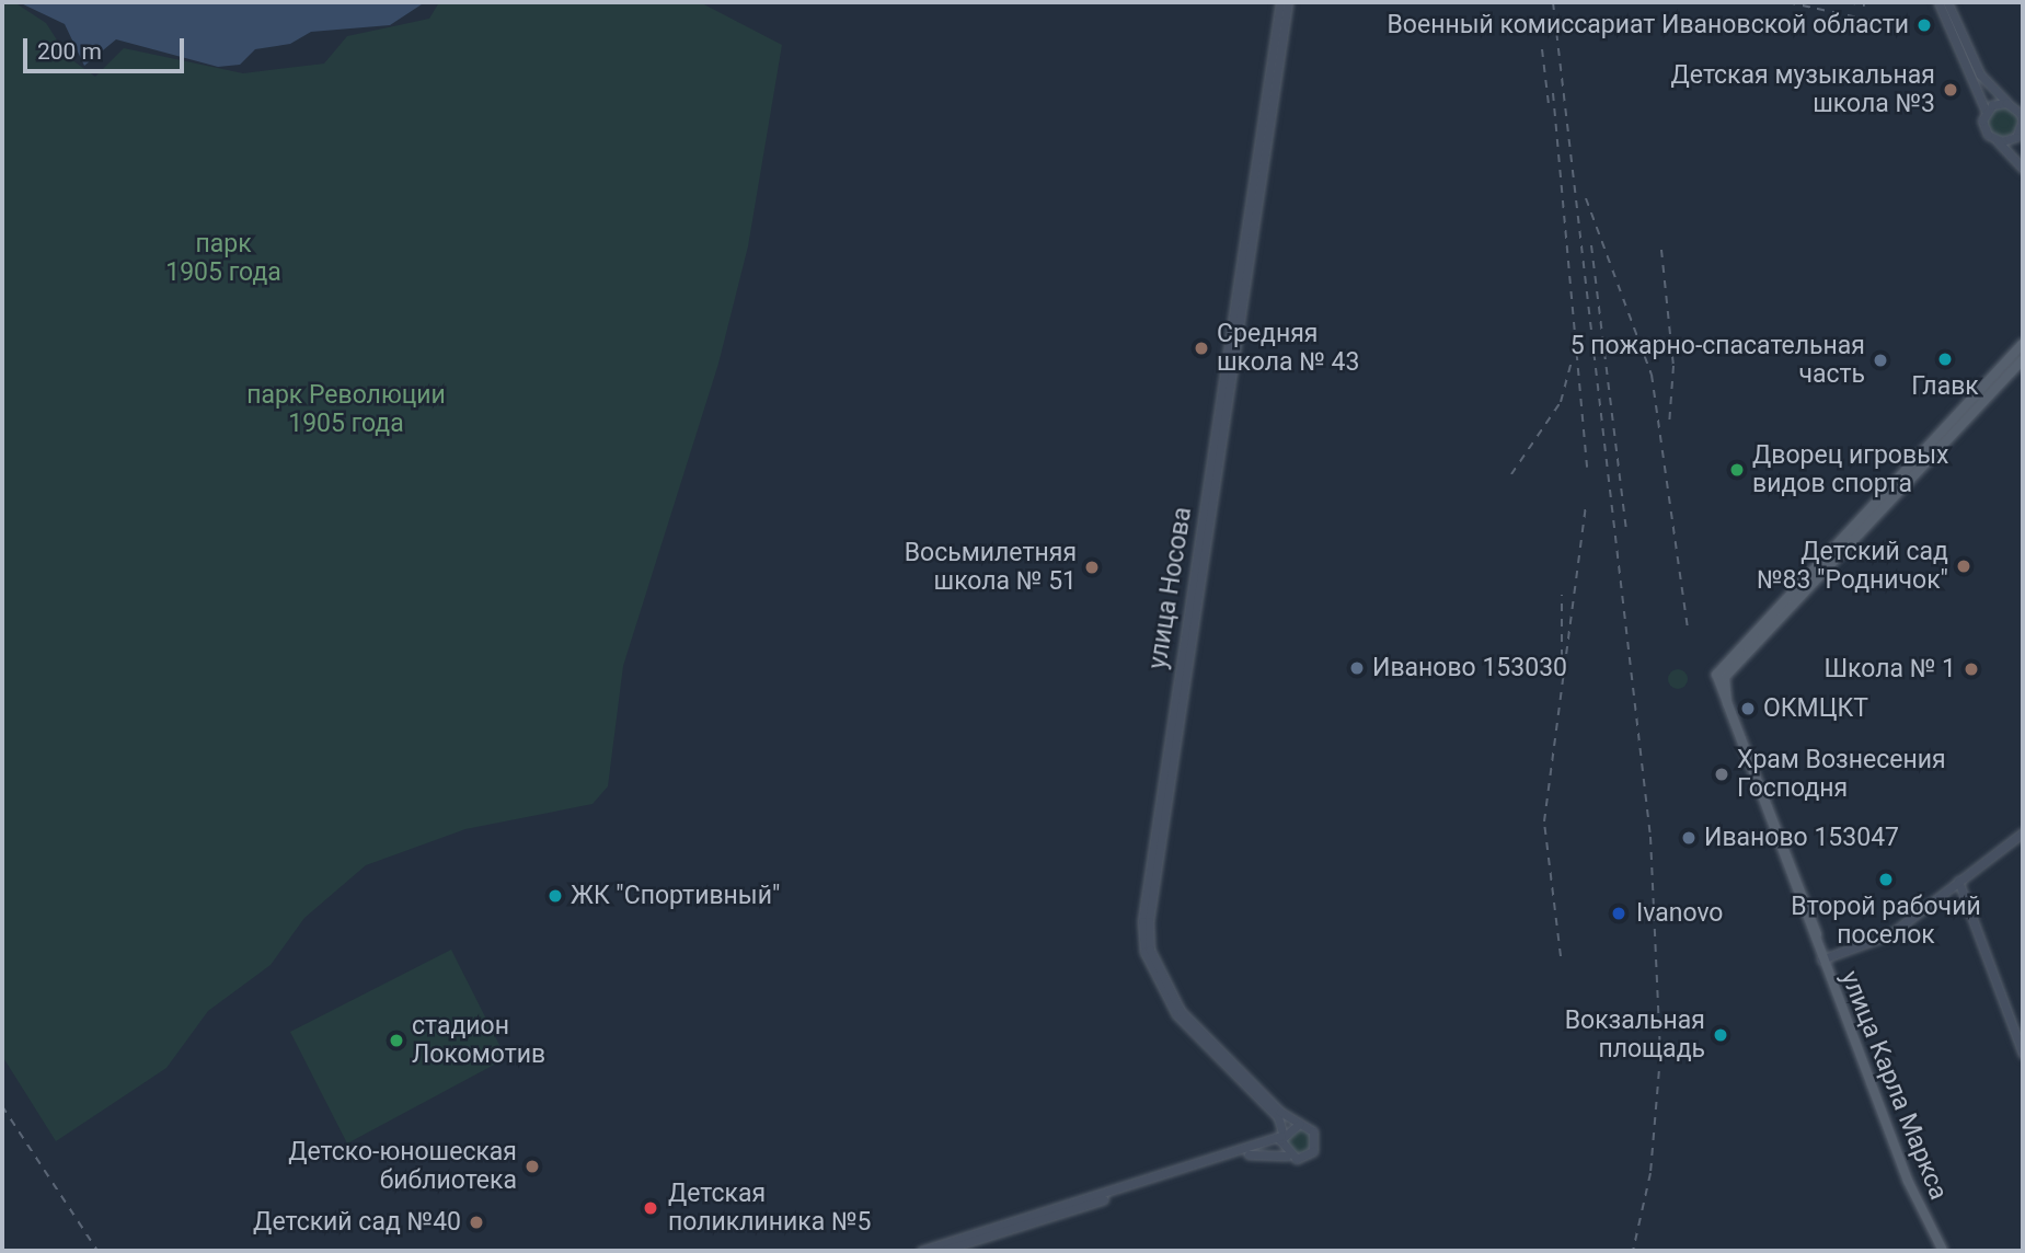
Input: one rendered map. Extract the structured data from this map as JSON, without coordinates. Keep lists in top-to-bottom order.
{
  "streets": {
    "main road": ["улица Носова", "улица Карла Маркса"]
  },
  "parks": ["парк 1905 года", "парк Революции 1905 года"],
  "places": [
    "Военный комиссариат Ивановской области",
    "Детская музыкальная школа №3",
    "Средняя школа № 43",
    "Главк",
    "5 пожарно-спасательная часть",
    "Дворец игровых видов спорта",
    "Детский сад №83 \"Родничок\"",
    "Восьмилетняя школа № 51",
    "Иваново 153030",
    "Школа № 1",
    "ОКМЦКТ",
    "Храм Вознесения Господня",
    "Иваново 153047",
    "Второй рабочий поселок",
    "ЖК \"Спортивный\"",
    "Ivanovo",
    "Вокзальная площадь",
    "стадион Локомотив",
    "Детско-юношеская библиотека",
    "Детская поликлиника №5",
    "Детский сад №40"
  ],
  "scale_bar": "200 m"
}
